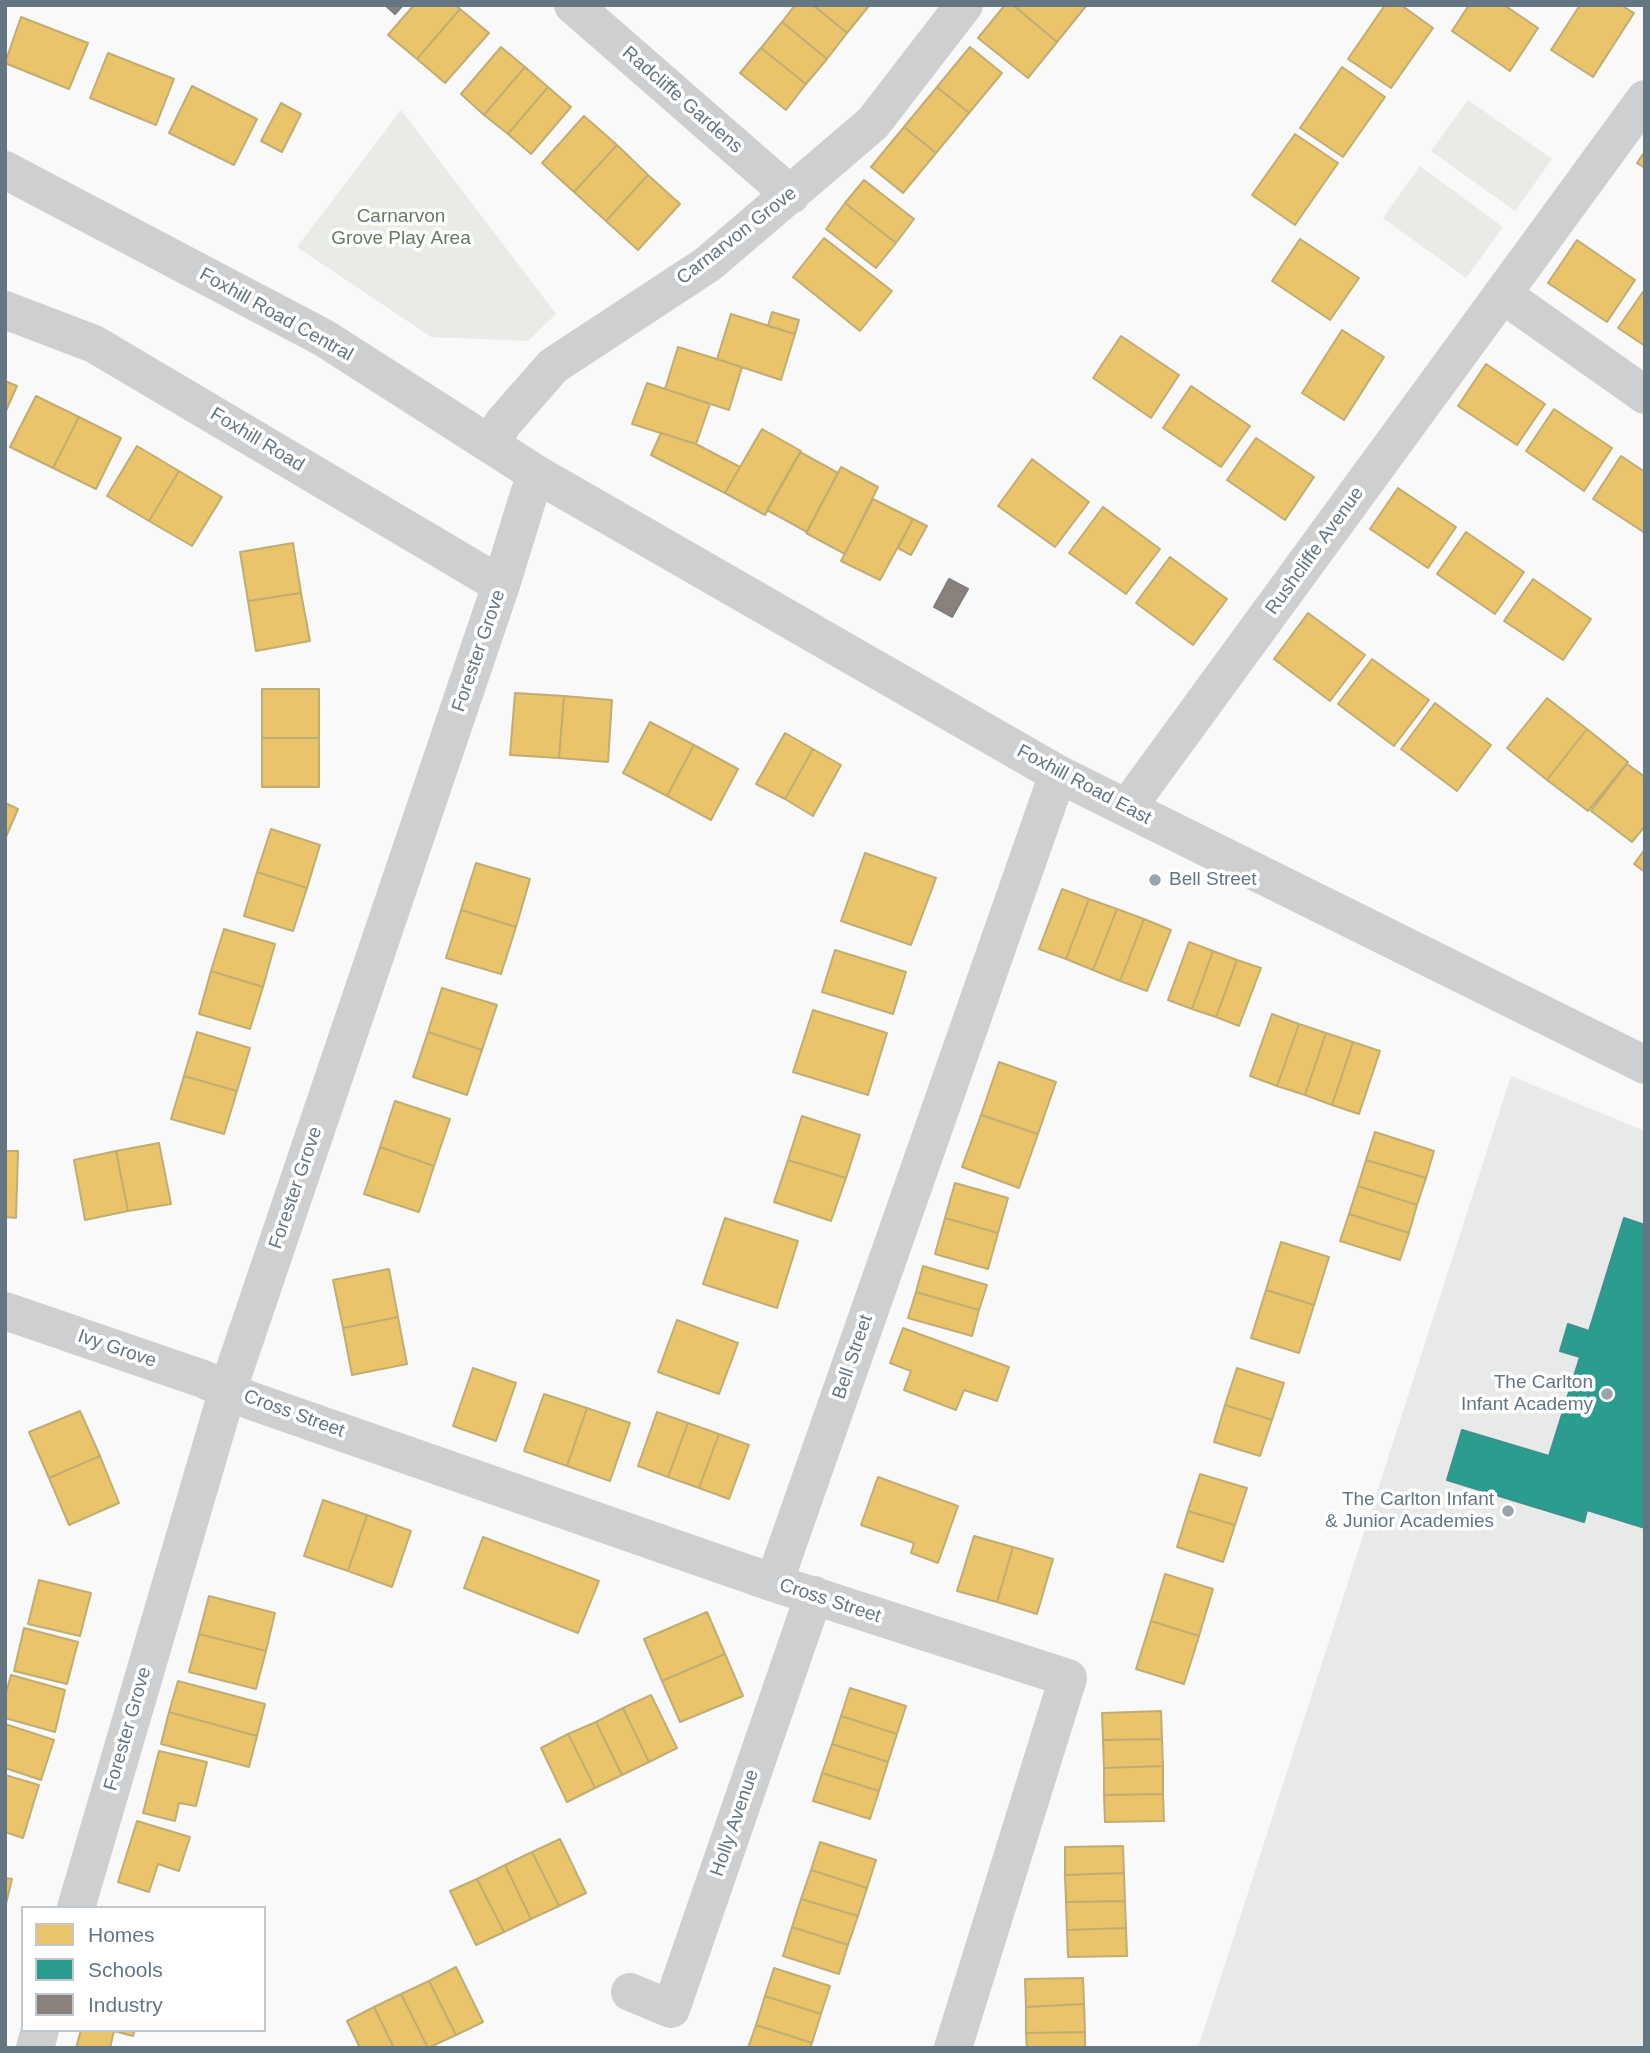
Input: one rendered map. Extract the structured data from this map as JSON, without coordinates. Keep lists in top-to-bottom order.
{
  "streets": {
    "street": [
      "Radcliffe Gardens",
      "Carnarvon Grove",
      "Foxhill Road Central",
      "Foxhill Road",
      "Rushcliffe Avenue",
      "Forester Grove",
      "Foxhill Road East",
      "Ivy Grove",
      "Bell Street",
      "Cross Street",
      "Holly Avenue"
    ]
  },
  "crossings": [
    ["Radcliffe Gardens", "Carnarvon Grove"],
    ["Carnarvon Grove", "Foxhill Road Central"],
    ["Foxhill Road Central", "Forester Grove"],
    ["Foxhill Road Central", "Foxhill Road East"],
    ["Foxhill Road", "Forester Grove"],
    ["Rushcliffe Avenue", "Foxhill Road East"],
    ["Forester Grove", "Foxhill Road East"],
    ["Forester Grove", "Ivy Grove"],
    ["Forester Grove", "Cross Street"],
    ["Foxhill Road East", "Bell Street"],
    ["Ivy Grove", "Cross Street"],
    ["Bell Street", "Cross Street"],
    ["Cross Street", "Holly Avenue"]
  ],
  "parks": ["Carnarvon Grove Play Area"],
  "places": ["Bell Street", "The Carlton Infant Academy", "The Carlton Infant & Junior Academies"],
  "legend": ["Homes", "Schools", "Industry"]
}
